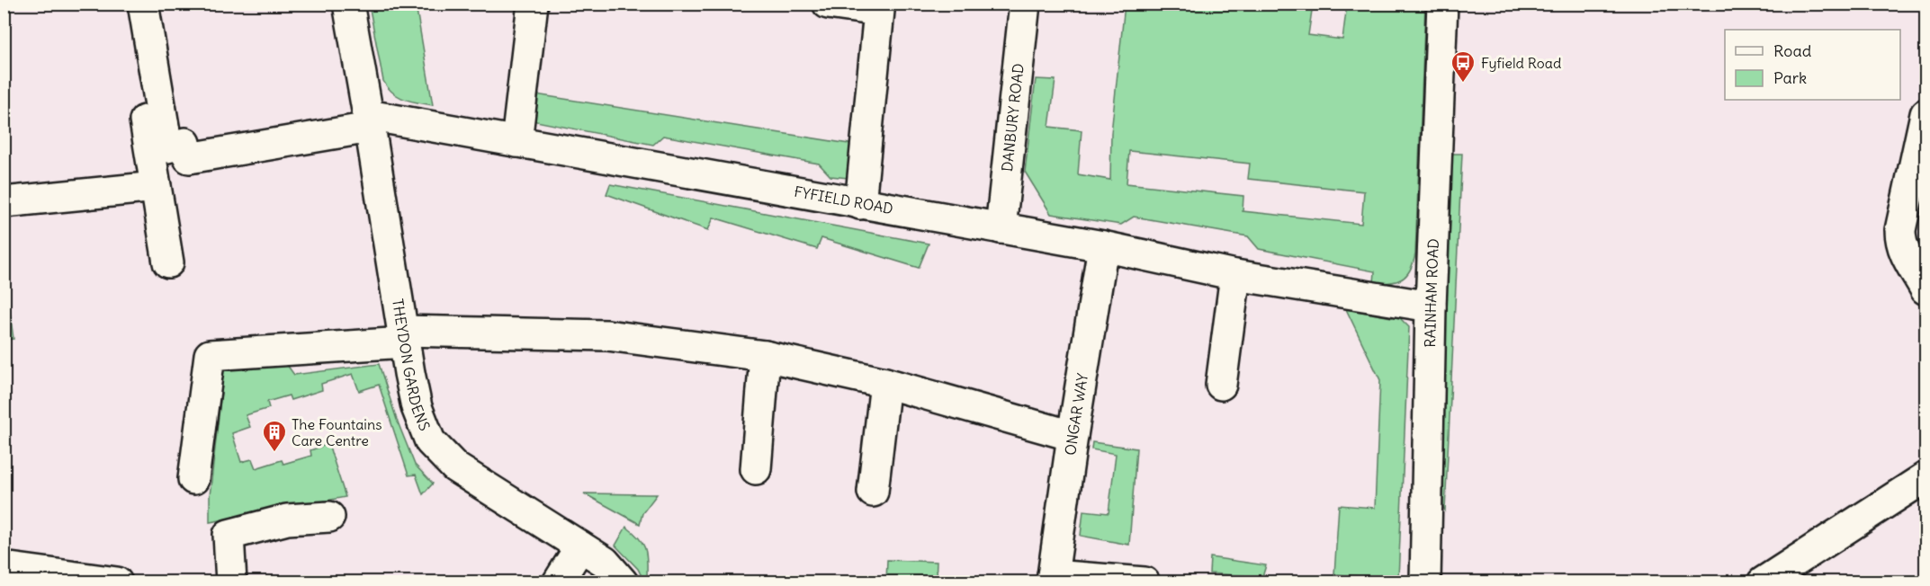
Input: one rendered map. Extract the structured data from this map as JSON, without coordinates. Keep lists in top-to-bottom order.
{
  "streets": {
    "street": [
      "DANBURY ROAD",
      "FYFIELD ROAD",
      "RAINHAM ROAD",
      "THEYDON GARDENS",
      "ONGAR WAY"
    ]
  },
  "crossings": [
    ["DANBURY ROAD", "FYFIELD ROAD"],
    ["FYFIELD ROAD", "RAINHAM ROAD"],
    ["FYFIELD ROAD", "THEYDON GARDENS"],
    ["FYFIELD ROAD", "ONGAR WAY"]
  ],
  "places": {
    "bus stop": ["Fyfield Road"],
    "building": ["The Fountains Care Centre"]
  },
  "legend": ["Road", "Park"]
}
